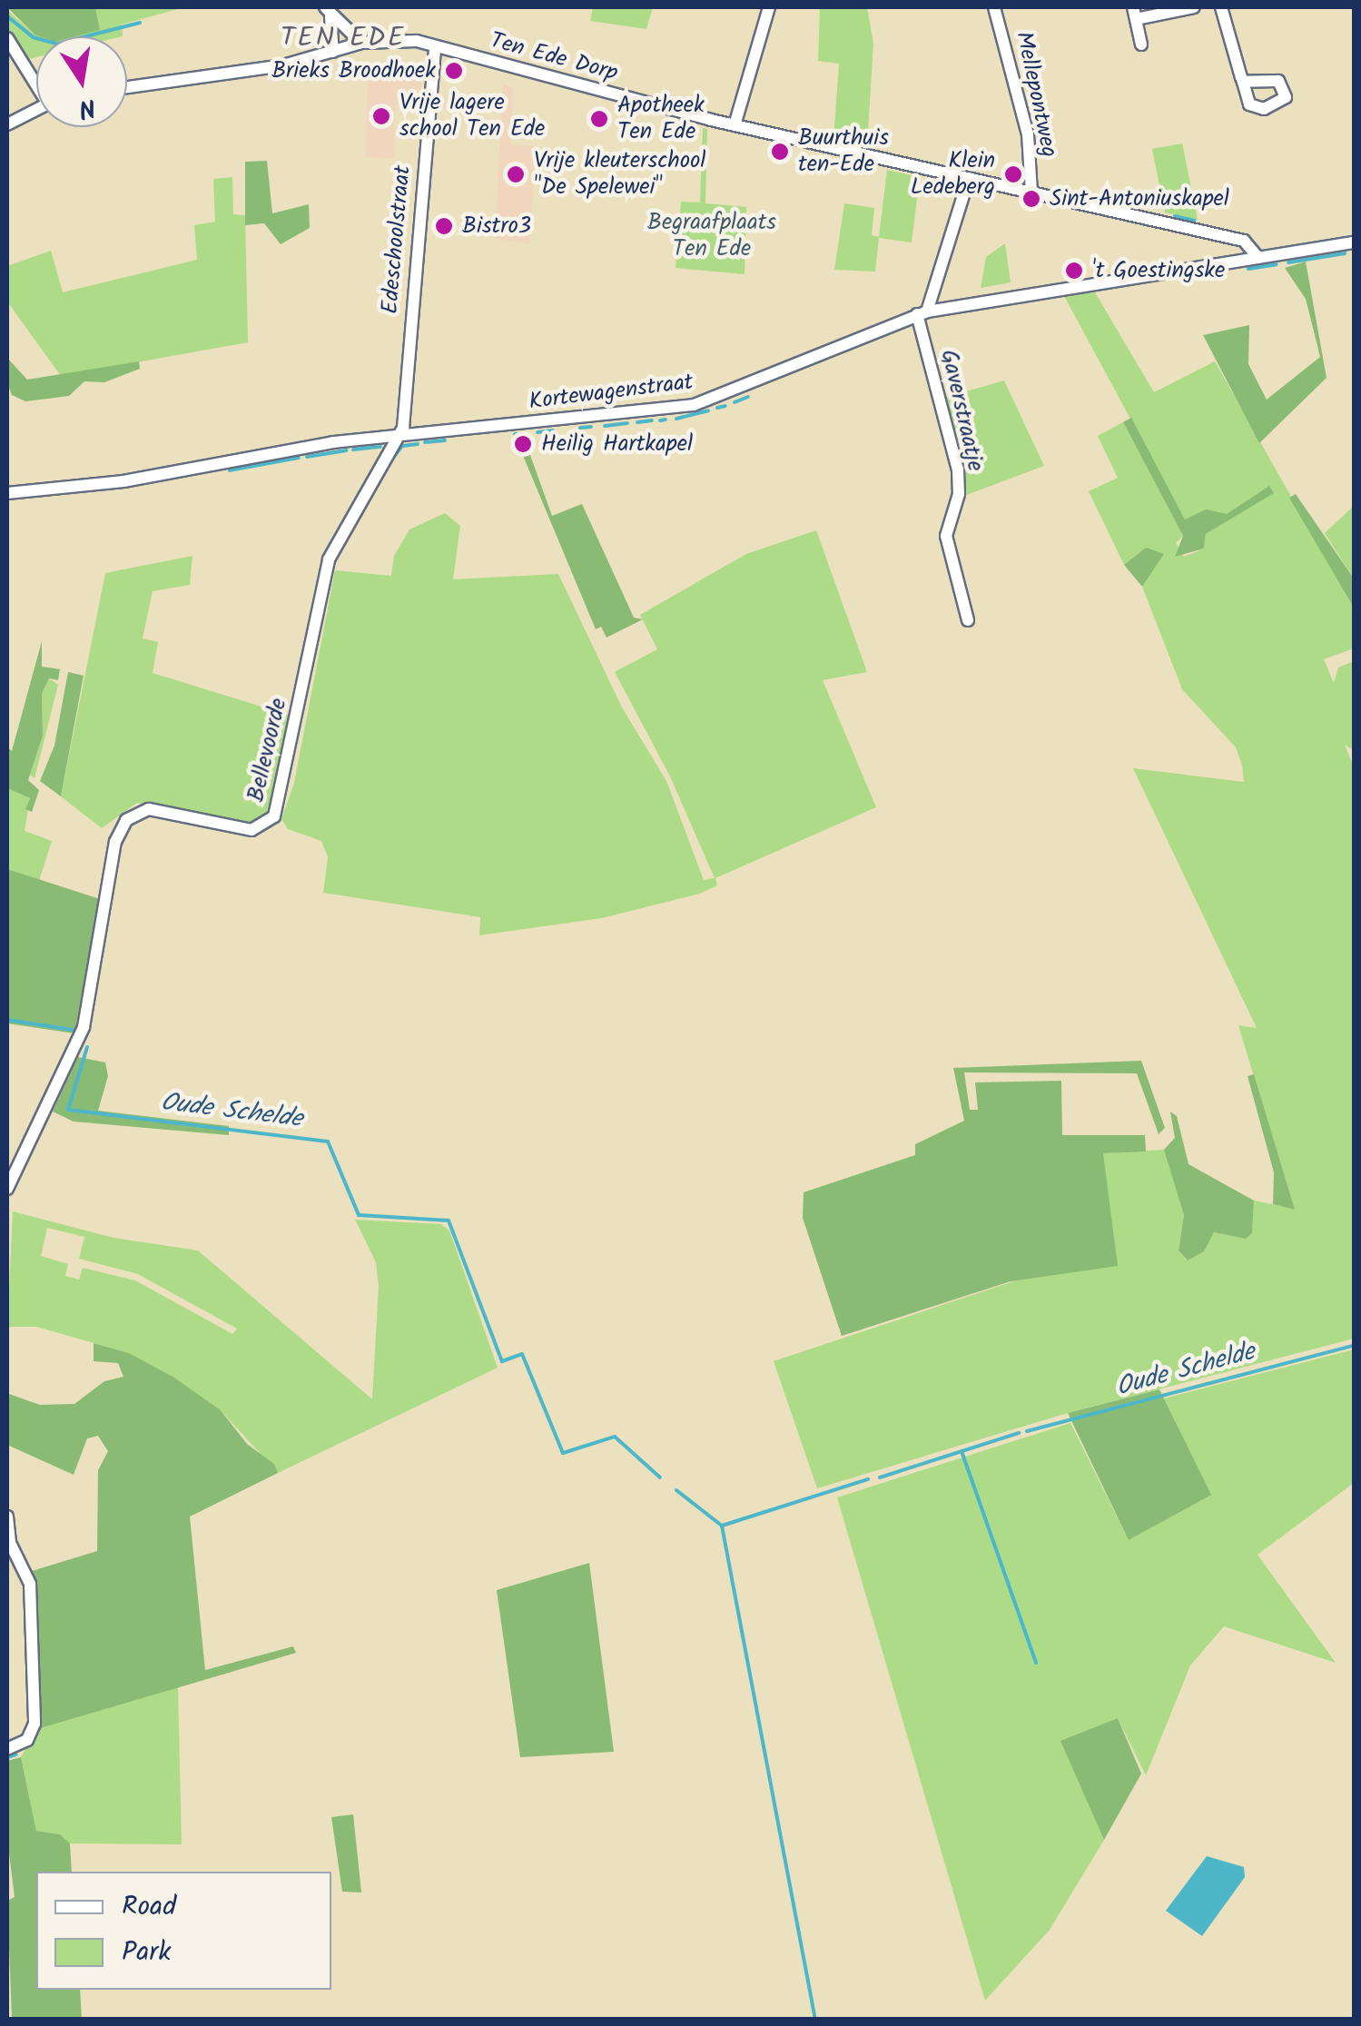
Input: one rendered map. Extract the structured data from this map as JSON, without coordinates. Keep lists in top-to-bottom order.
{
  "streets": {
    "street": [
      "Ten Ede Dorp",
      "Mellepontweg",
      "Edeschoolstraat",
      "Kortewagenstraat",
      "Gaverstraatje",
      "Bellevoorde"
    ]
  },
  "crossings": [
    ["Ten Ede Dorp", "Mellepontweg"],
    ["Ten Ede Dorp", "Edeschoolstraat"],
    ["Ten Ede Dorp", "Kortewagenstraat"],
    ["Edeschoolstraat", "Kortewagenstraat"],
    ["Edeschoolstraat", "Bellevoorde"],
    ["Kortewagenstraat", "Gaverstraatje"],
    ["Kortewagenstraat", "Bellevoorde"]
  ],
  "districts": ["TEN EDE"],
  "water": ["Oude Schelde"],
  "parks": ["Begraafplaats Ten Ede"],
  "places": [
    "Brieks Broodhoek",
    "Vrije lagere school Ten Ede",
    "Apotheek Ten Ede",
    "Buurthuis ten-Ede",
    "Vrije kleuterschool \"De Spelewei\"",
    "Klein Ledeberg",
    "Sint-Antoniuskapel",
    "Bistro3",
    "'t Goestingske",
    "Heilig Hartkapel"
  ],
  "legend": ["Road", "Park"],
  "north": "bottom"
}
